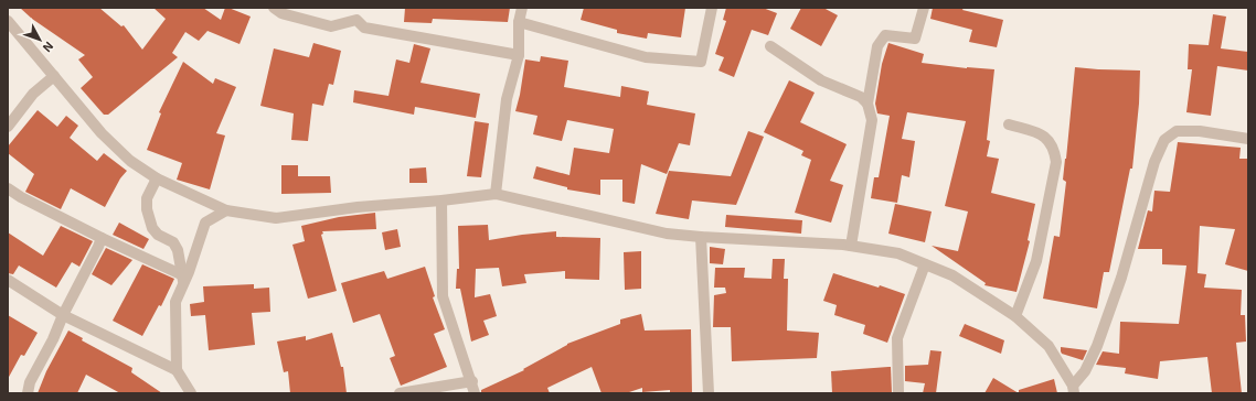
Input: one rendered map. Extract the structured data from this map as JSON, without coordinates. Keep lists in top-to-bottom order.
{
  "north": "bottom right"
}
